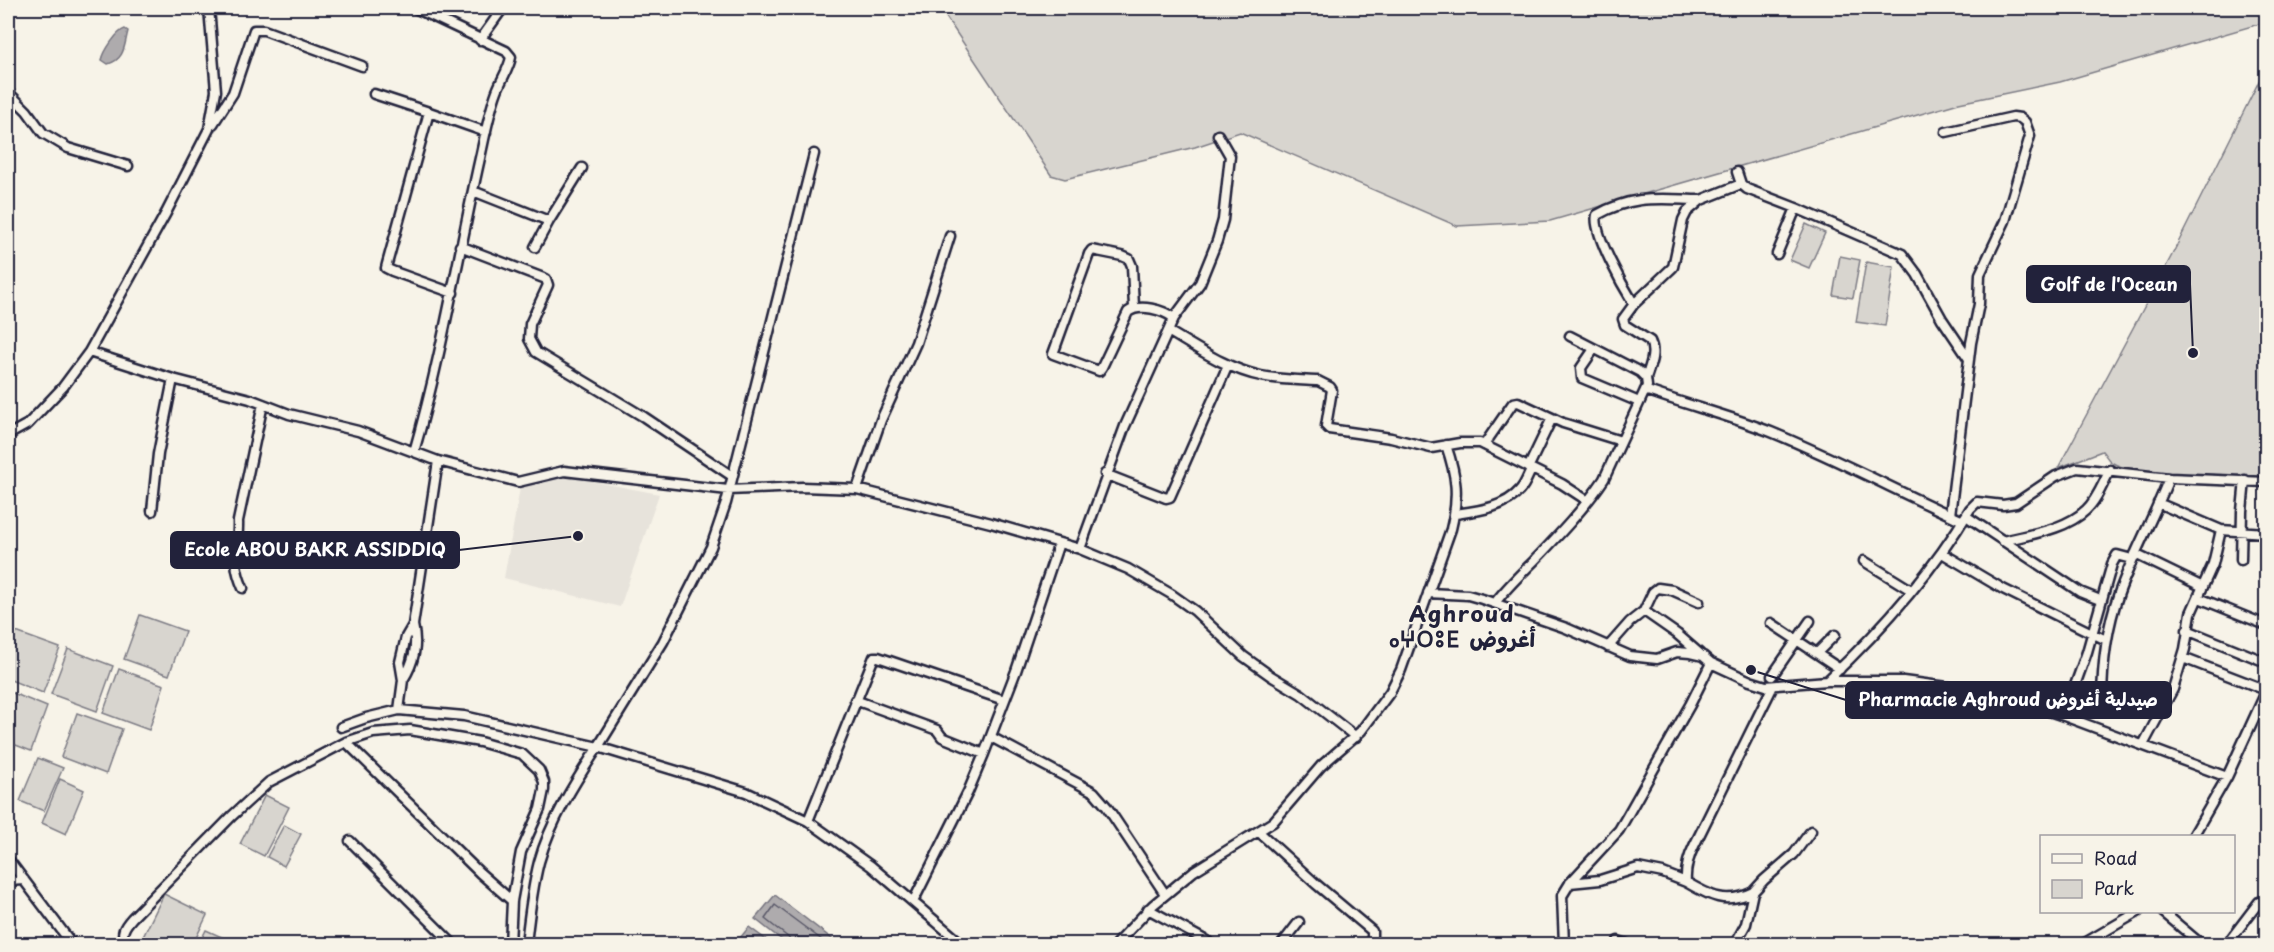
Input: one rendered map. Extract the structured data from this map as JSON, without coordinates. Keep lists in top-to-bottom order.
{
  "districts": ["Aghroud ⴰⵖⵔⵓⴹ أغروض"],
  "places": ["Golf de l'Ocean", "Ecole ABOU BAKR ASSIDDIQ", "Pharmacie Aghroud صيدلية أغروض"],
  "legend": ["Road", "Park"]
}
